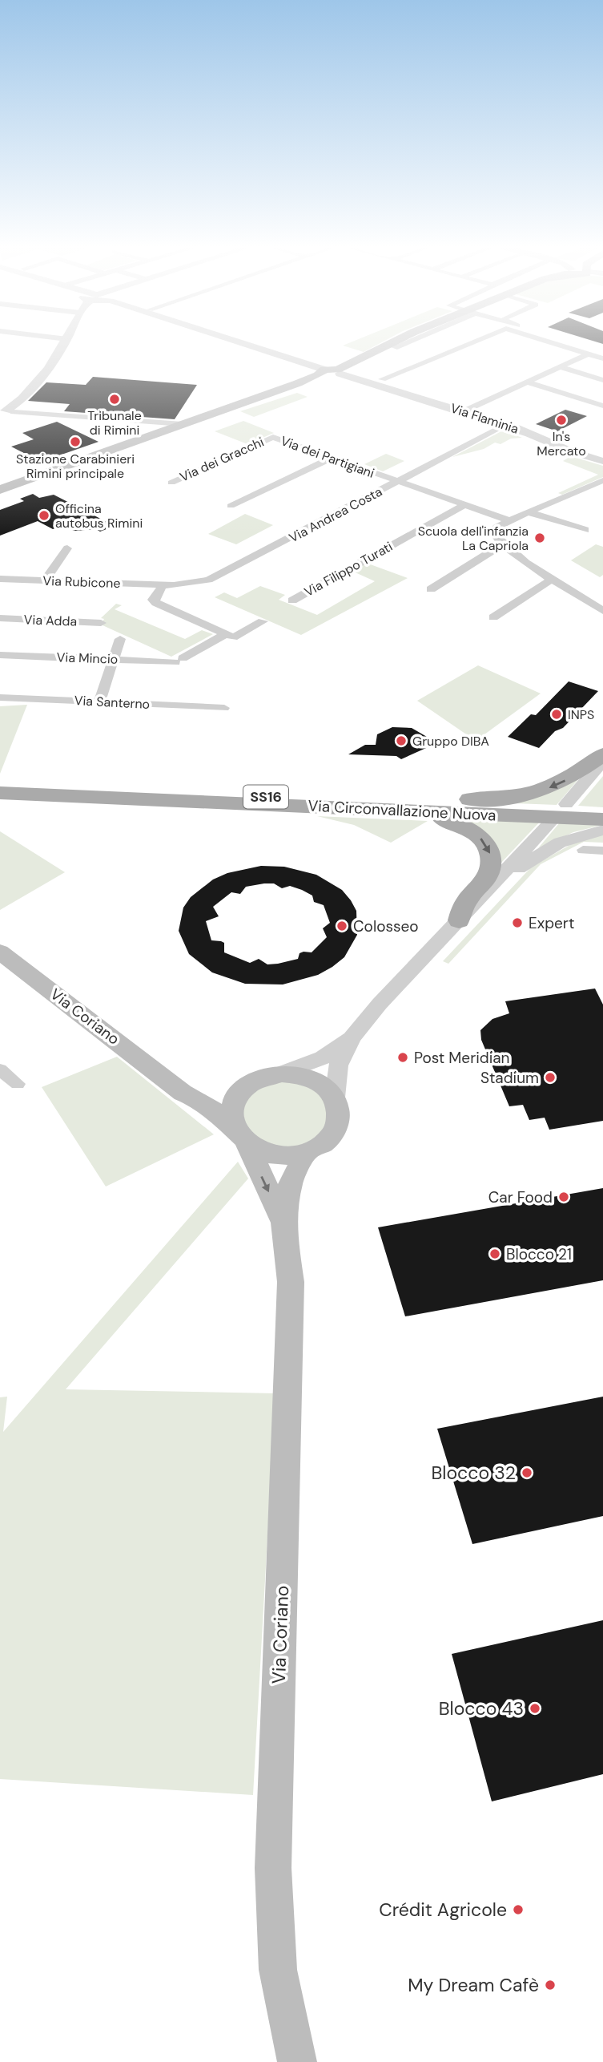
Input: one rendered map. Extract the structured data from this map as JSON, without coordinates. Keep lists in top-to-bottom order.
{
  "streets": {
    "main road": ["SS16", "Via Circonvallazione Nuova", "Via Coriano"],
    "street": [
      "Via Flaminia",
      "Via dei Partigiani",
      "Via dei Gracchi",
      "Via Andrea Costa",
      "Via Filippo Turati",
      "Via Rubicone",
      "Via Adda",
      "Via Mincio",
      "Via Santerno"
    ]
  },
  "crossings": [
    ["Via Flaminia", "Via Andrea Costa"],
    ["Via dei Partigiani", "Via dei Gracchi"],
    ["Via dei Partigiani", "Via Andrea Costa"],
    ["Via dei Partigiani", "Via Filippo Turati"],
    ["Via Andrea Costa", "Via Rubicone"]
  ],
  "places": [
    "Tribunale di Rimini",
    "In's Mercato",
    "Stazione Carabinieri Rimini principale",
    "Officina autobus Rimini",
    "Scuola dell'infanzia La Capriola",
    "INPS",
    "Gruppo DIBA",
    "Expert",
    "Colosseo",
    "Post Meridian",
    "Stadium",
    "Car Food",
    "Blocco 21",
    "Blocco 32",
    "Blocco 43",
    "Crédit Agricole",
    "My Dream Cafè"
  ]
}
